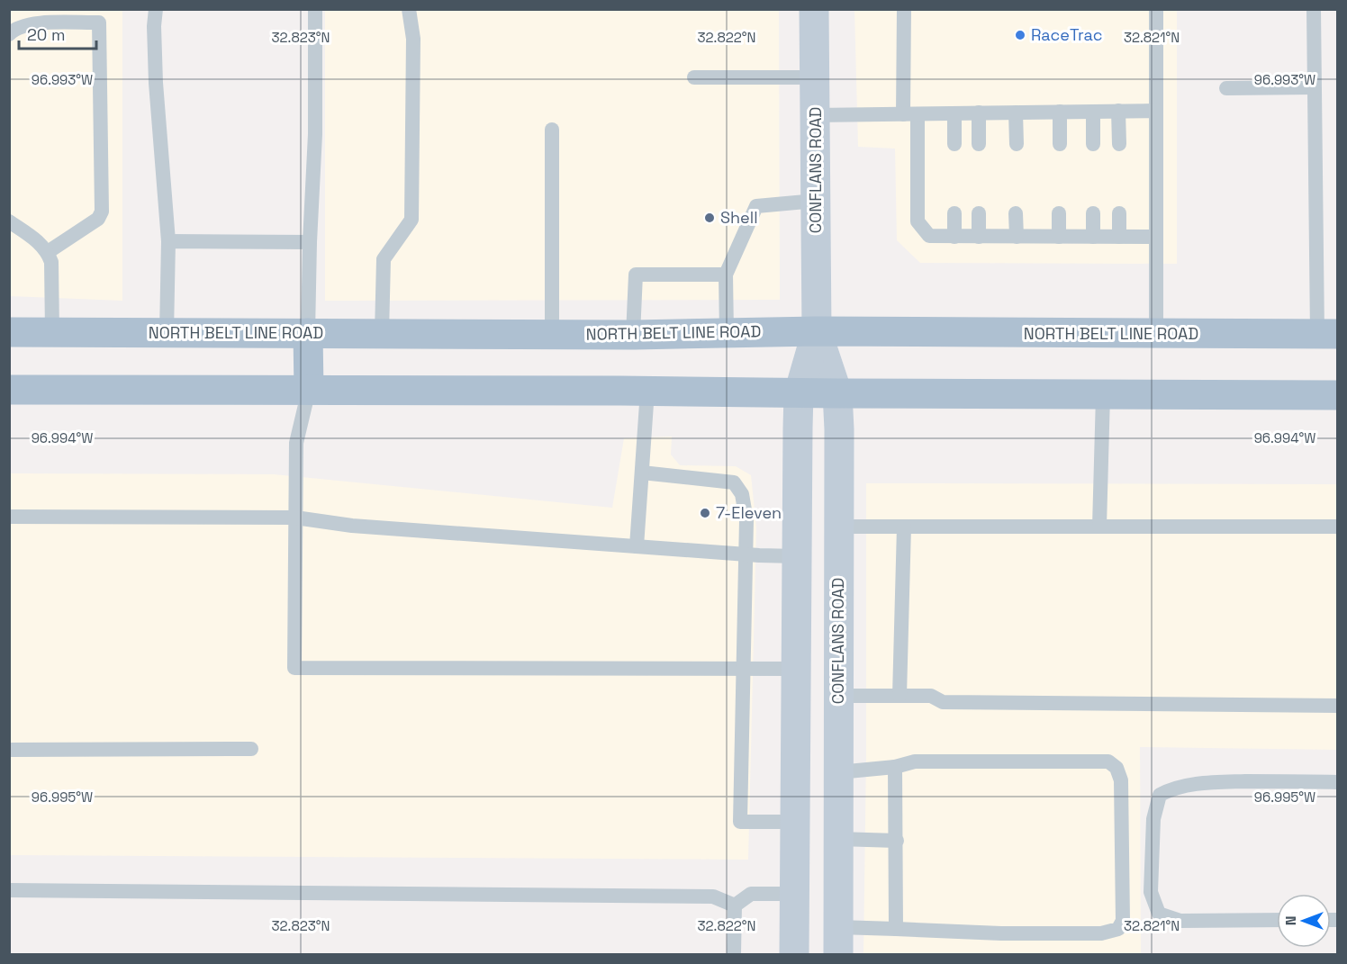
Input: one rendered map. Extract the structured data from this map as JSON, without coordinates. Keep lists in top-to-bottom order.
{
  "streets": {
    "main road": ["CONFLANS ROAD", "NORTH BELT LINE ROAD"]
  },
  "crossings": [
    ["CONFLANS ROAD", "NORTH BELT LINE ROAD"]
  ],
  "places": ["RaceTrac", "Shell", "7-Eleven"],
  "scale_bar": "20 m",
  "north": "left",
  "coordinates": [
    "32.823°N",
    "32.822°N",
    "32.821°N",
    "96.993°W",
    "96.994°W",
    "96.995°W"
  ]
}
